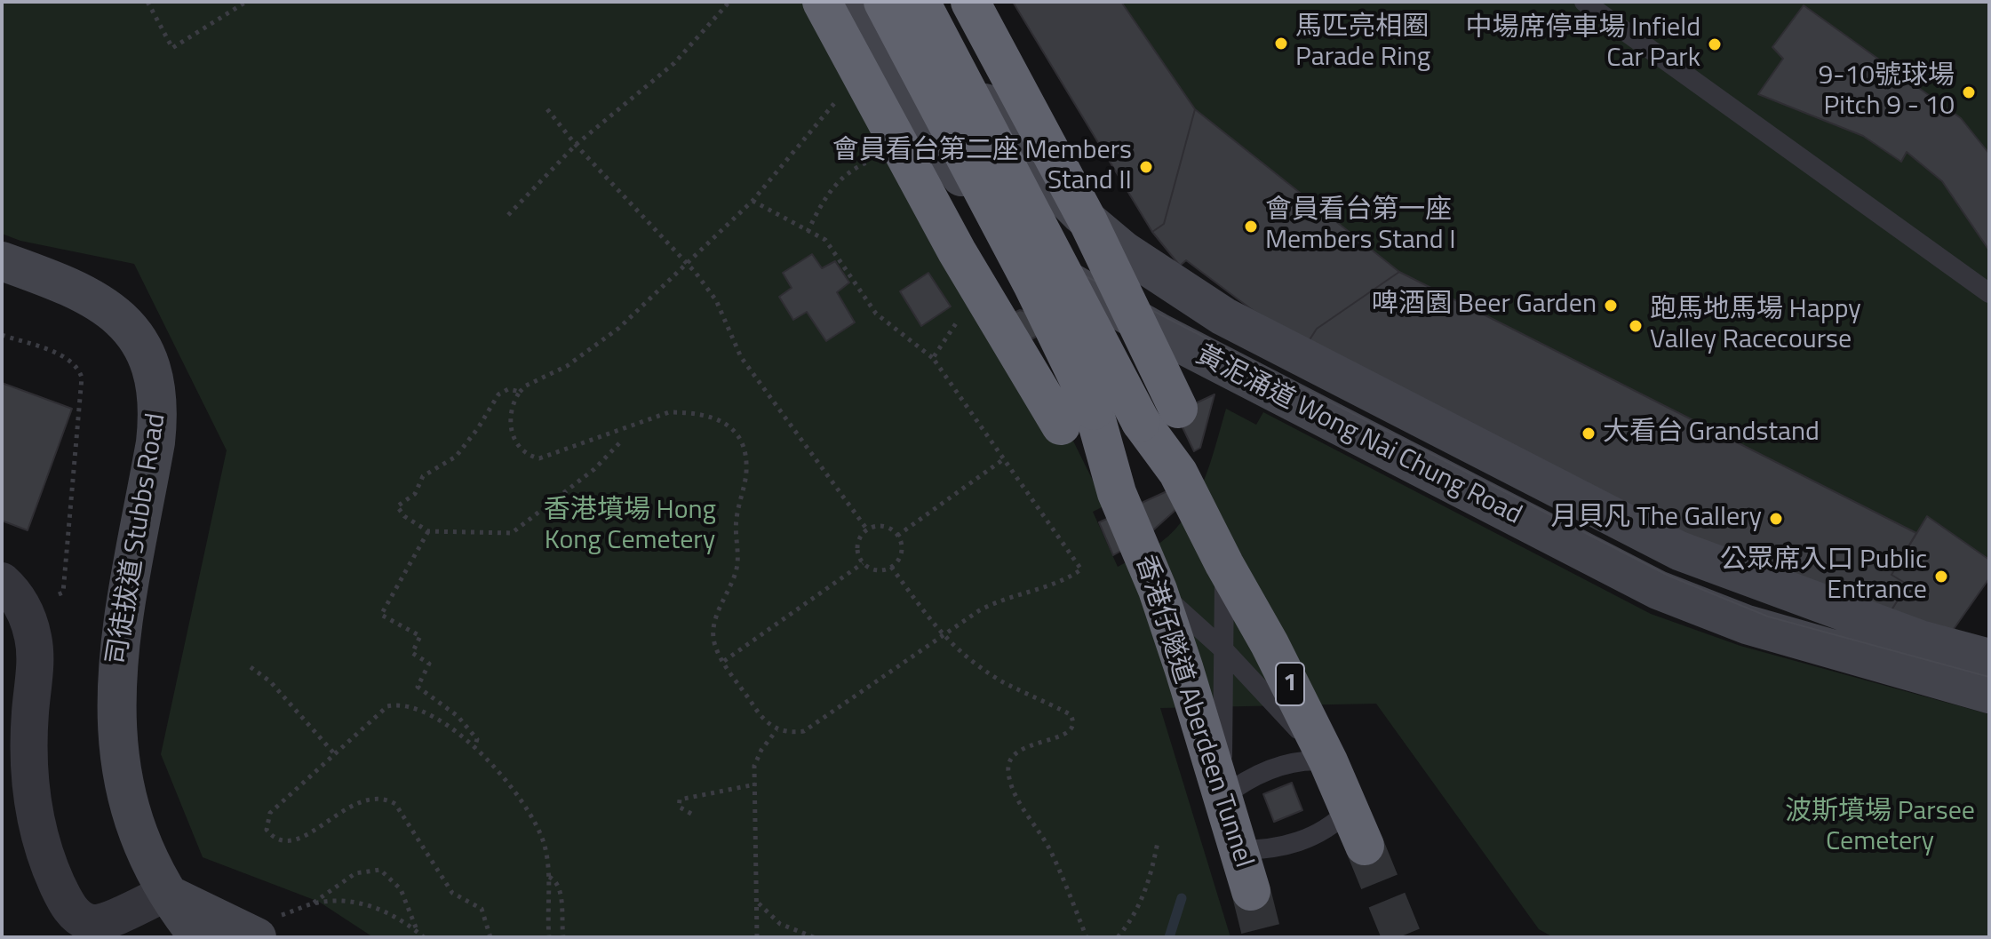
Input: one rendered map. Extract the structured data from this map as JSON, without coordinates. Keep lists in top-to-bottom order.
{
  "streets": {
    "highway": ["1", "香港仔隧道 Aberdeen Tunnel"],
    "street": ["黃泥涌道 Wong Nai Chung Road", "司徒拔道 Stubbs Road"]
  },
  "crossings": [
    ["黃泥涌道 Wong Nai Chung Road", "1"]
  ],
  "parks": ["香港墳場 Hong Kong Cemetery", "波斯墳場 Parsee Cemetery"],
  "places": [
    "馬匹亮相圈 Parade Ring",
    "中場席停車場 Infield Car Park",
    "9-10號球場 Pitch 9 - 10",
    "會員看台第二座 Members Stand II",
    "會員看台第一座 Members Stand I",
    "啤酒園 Beer Garden",
    "跑馬地馬場 Happy Valley Racecourse",
    "大看台 Grandstand",
    "月貝凡 The Gallery",
    "公眾席入口 Public Entrance"
  ]
}
